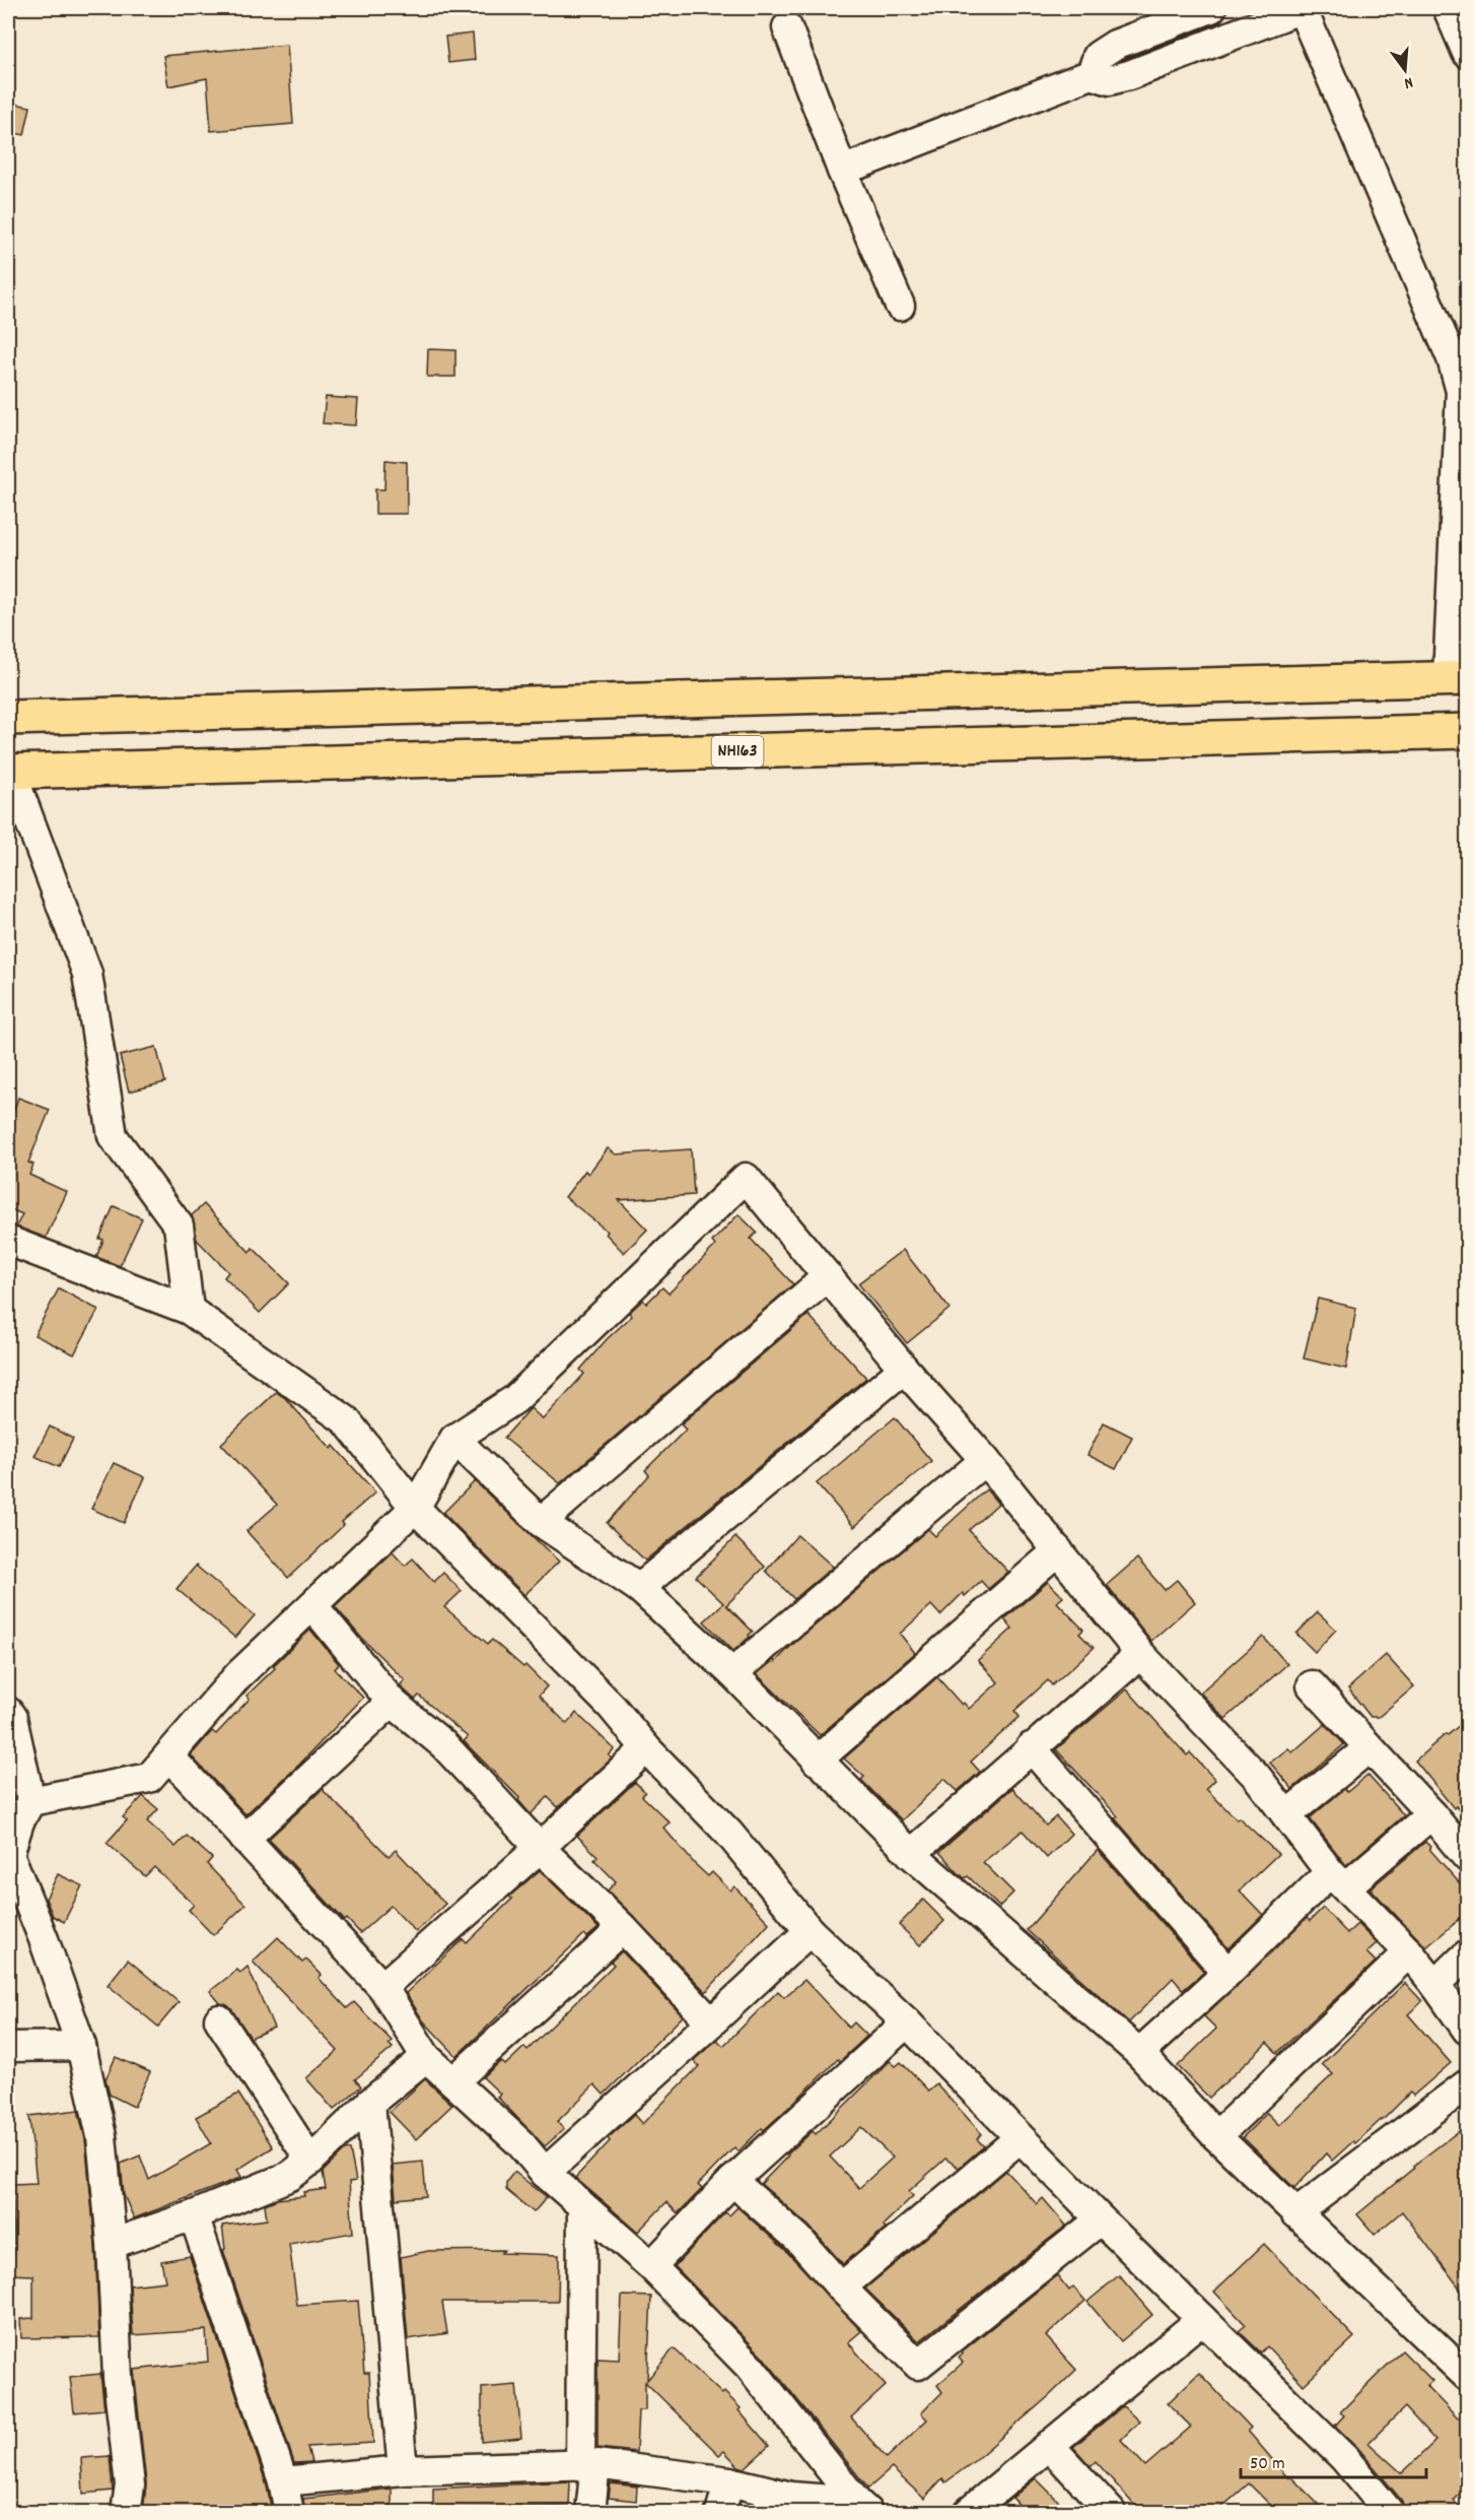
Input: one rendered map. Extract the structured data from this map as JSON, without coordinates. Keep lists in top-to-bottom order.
{
  "streets": {
    "highway": ["NH163"]
  },
  "scale_bar": "50 m",
  "north": "bottom"
}
